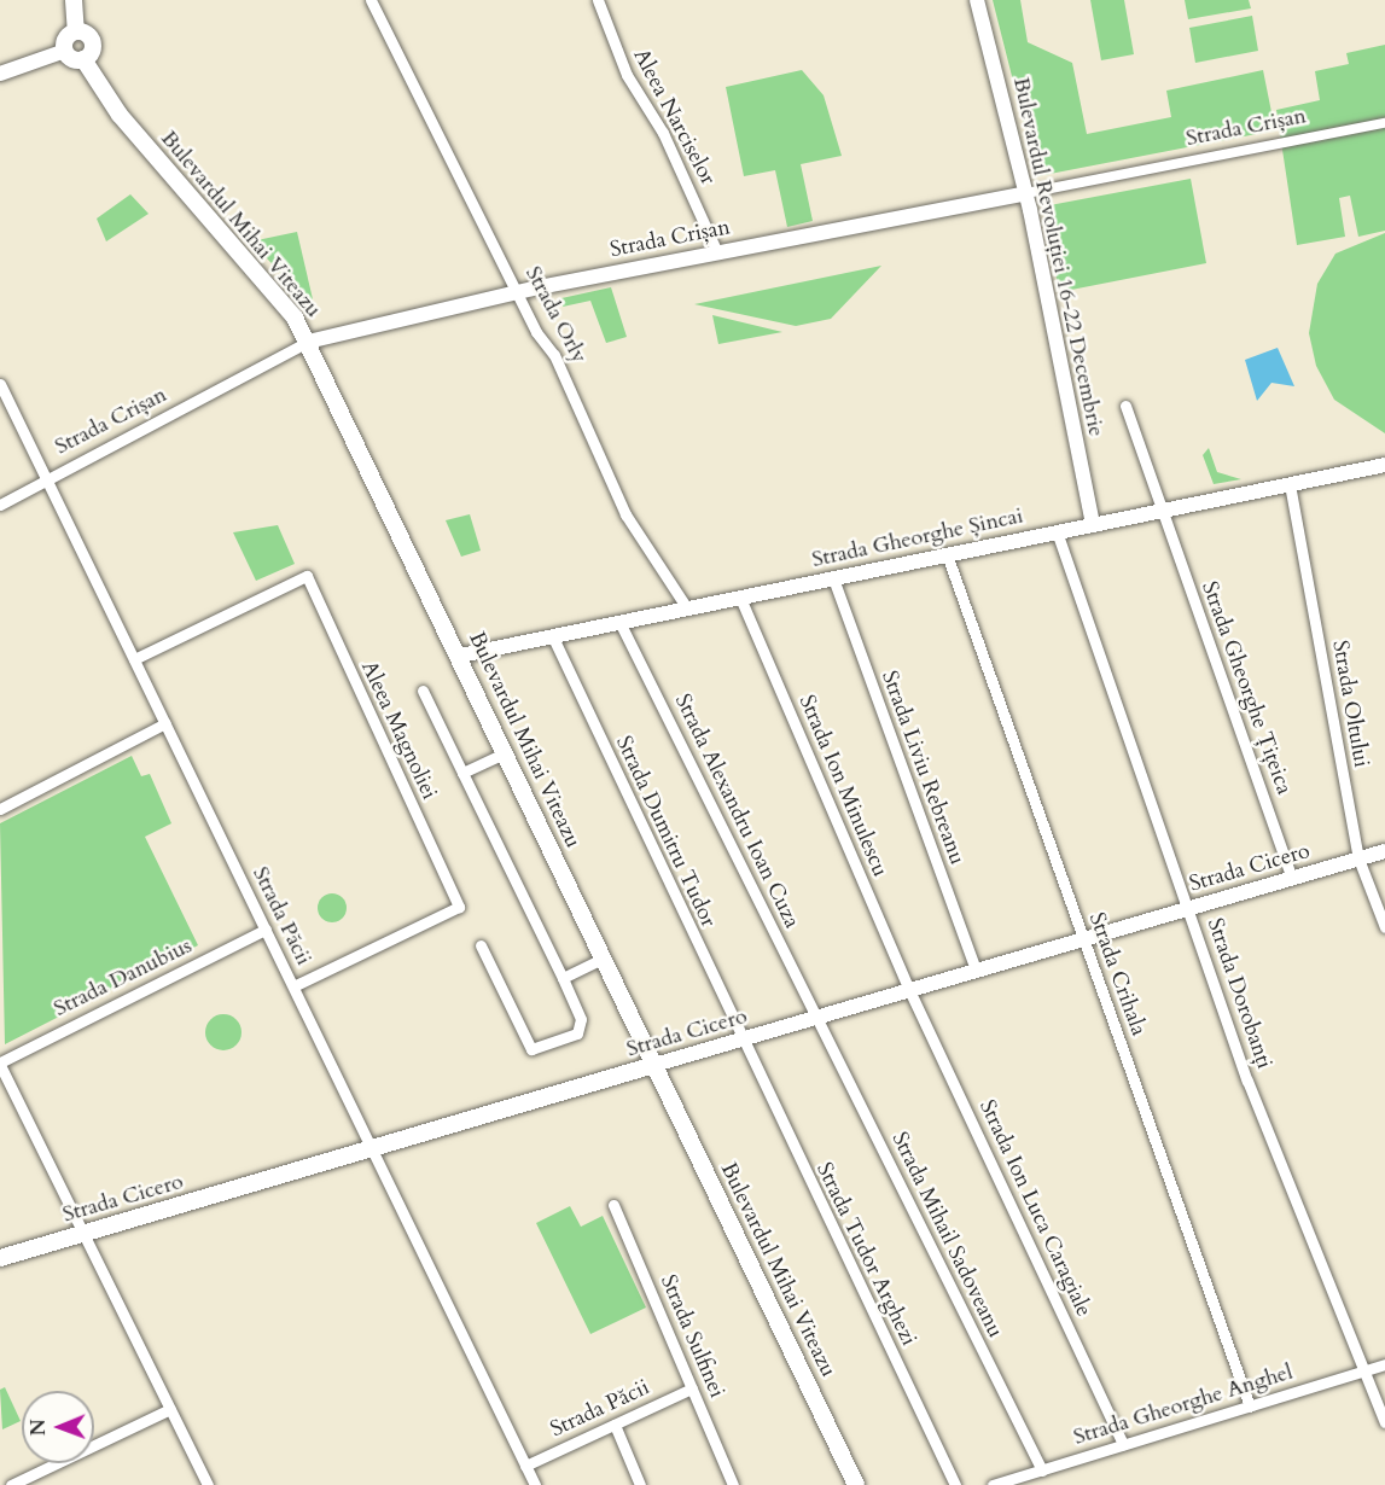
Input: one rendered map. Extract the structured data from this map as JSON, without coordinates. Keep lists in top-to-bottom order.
{
  "streets": {
    "main road": ["Bulevardul Mihai Viteazu", "Strada Cicero"],
    "street": [
      "Aleea Narciselor",
      "Strada Crișan",
      "Bulevardul Revoluției 16-22 Decembrie",
      "Strada Orly",
      "Strada Gheorghe Șincai",
      "Strada Gheorghe Țițeica",
      "Strada Oltului",
      "Aleea Magnoliei",
      "Strada Liviu Rebreanu",
      "Strada Ion Minulescu",
      "Strada Alexandru Ioan Cuza",
      "Strada Dumitru Tudor",
      "Strada Păcii",
      "Strada Crihala",
      "Strada Danubius",
      "Strada Dorobanți",
      "Strada Ion Luca Caragiale",
      "Strada Mihail Sadoveanu",
      "Strada Tudor Arghezi",
      "Strada Sulfinei",
      "Strada Gheorghe Anghel"
    ]
  },
  "crossings": [
    ["Aleea Narciselor", "Strada Crișan"],
    ["Strada Crișan", "Bulevardul Mihai Viteazu"],
    ["Strada Crișan", "Bulevardul Revoluției 16-22 Decembrie"],
    ["Strada Crișan", "Strada Orly"],
    ["Strada Crișan", "Strada Păcii"],
    ["Bulevardul Mihai Viteazu", "Strada Gheorghe Șincai"],
    ["Bulevardul Mihai Viteazu", "Strada Cicero"],
    ["Bulevardul Revoluției 16-22 Decembrie", "Strada Gheorghe Șincai"],
    ["Strada Orly", "Strada Gheorghe Șincai"],
    ["Strada Gheorghe Șincai", "Strada Gheorghe Țițeica"],
    ["Strada Gheorghe Șincai", "Strada Oltului"],
    ["Strada Gheorghe Șincai", "Strada Liviu Rebreanu"],
    ["Strada Gheorghe Șincai", "Strada Ion Minulescu"],
    ["Strada Gheorghe Șincai", "Strada Alexandru Ioan Cuza"],
    ["Strada Gheorghe Șincai", "Strada Dumitru Tudor"],
    ["Strada Gheorghe Șincai", "Strada Crihala"],
    ["Strada Gheorghe Șincai", "Strada Dorobanți"],
    ["Strada Gheorghe Țițeica", "Strada Cicero"],
    ["Strada Oltului", "Strada Cicero"],
    ["Aleea Magnoliei", "Strada Păcii"],
    ["Strada Liviu Rebreanu", "Strada Cicero"],
    ["Strada Ion Minulescu", "Strada Cicero"],
    ["Strada Ion Minulescu", "Strada Ion Luca Caragiale"],
    ["Strada Alexandru Ioan Cuza", "Strada Cicero"],
    ["Strada Alexandru Ioan Cuza", "Strada Mihail Sadoveanu"],
    ["Strada Dumitru Tudor", "Strada Cicero"],
    ["Strada Dumitru Tudor", "Strada Tudor Arghezi"],
    ["Strada Cicero", "Strada Păcii"],
    ["Strada Cicero", "Strada Crihala"],
    ["Strada Cicero", "Strada Dorobanți"],
    ["Strada Cicero", "Strada Ion Luca Caragiale"],
    ["Strada Cicero", "Strada Mihail Sadoveanu"],
    ["Strada Cicero", "Strada Tudor Arghezi"],
    ["Strada Păcii", "Strada Danubius"],
    ["Strada Păcii", "Strada Sulfinei"],
    ["Strada Crihala", "Strada Gheorghe Anghel"],
    ["Strada Dorobanți", "Strada Gheorghe Anghel"],
    ["Strada Ion Luca Caragiale", "Strada Gheorghe Anghel"],
    ["Strada Mihail Sadoveanu", "Strada Gheorghe Anghel"]
  ],
  "north": "left"
}
